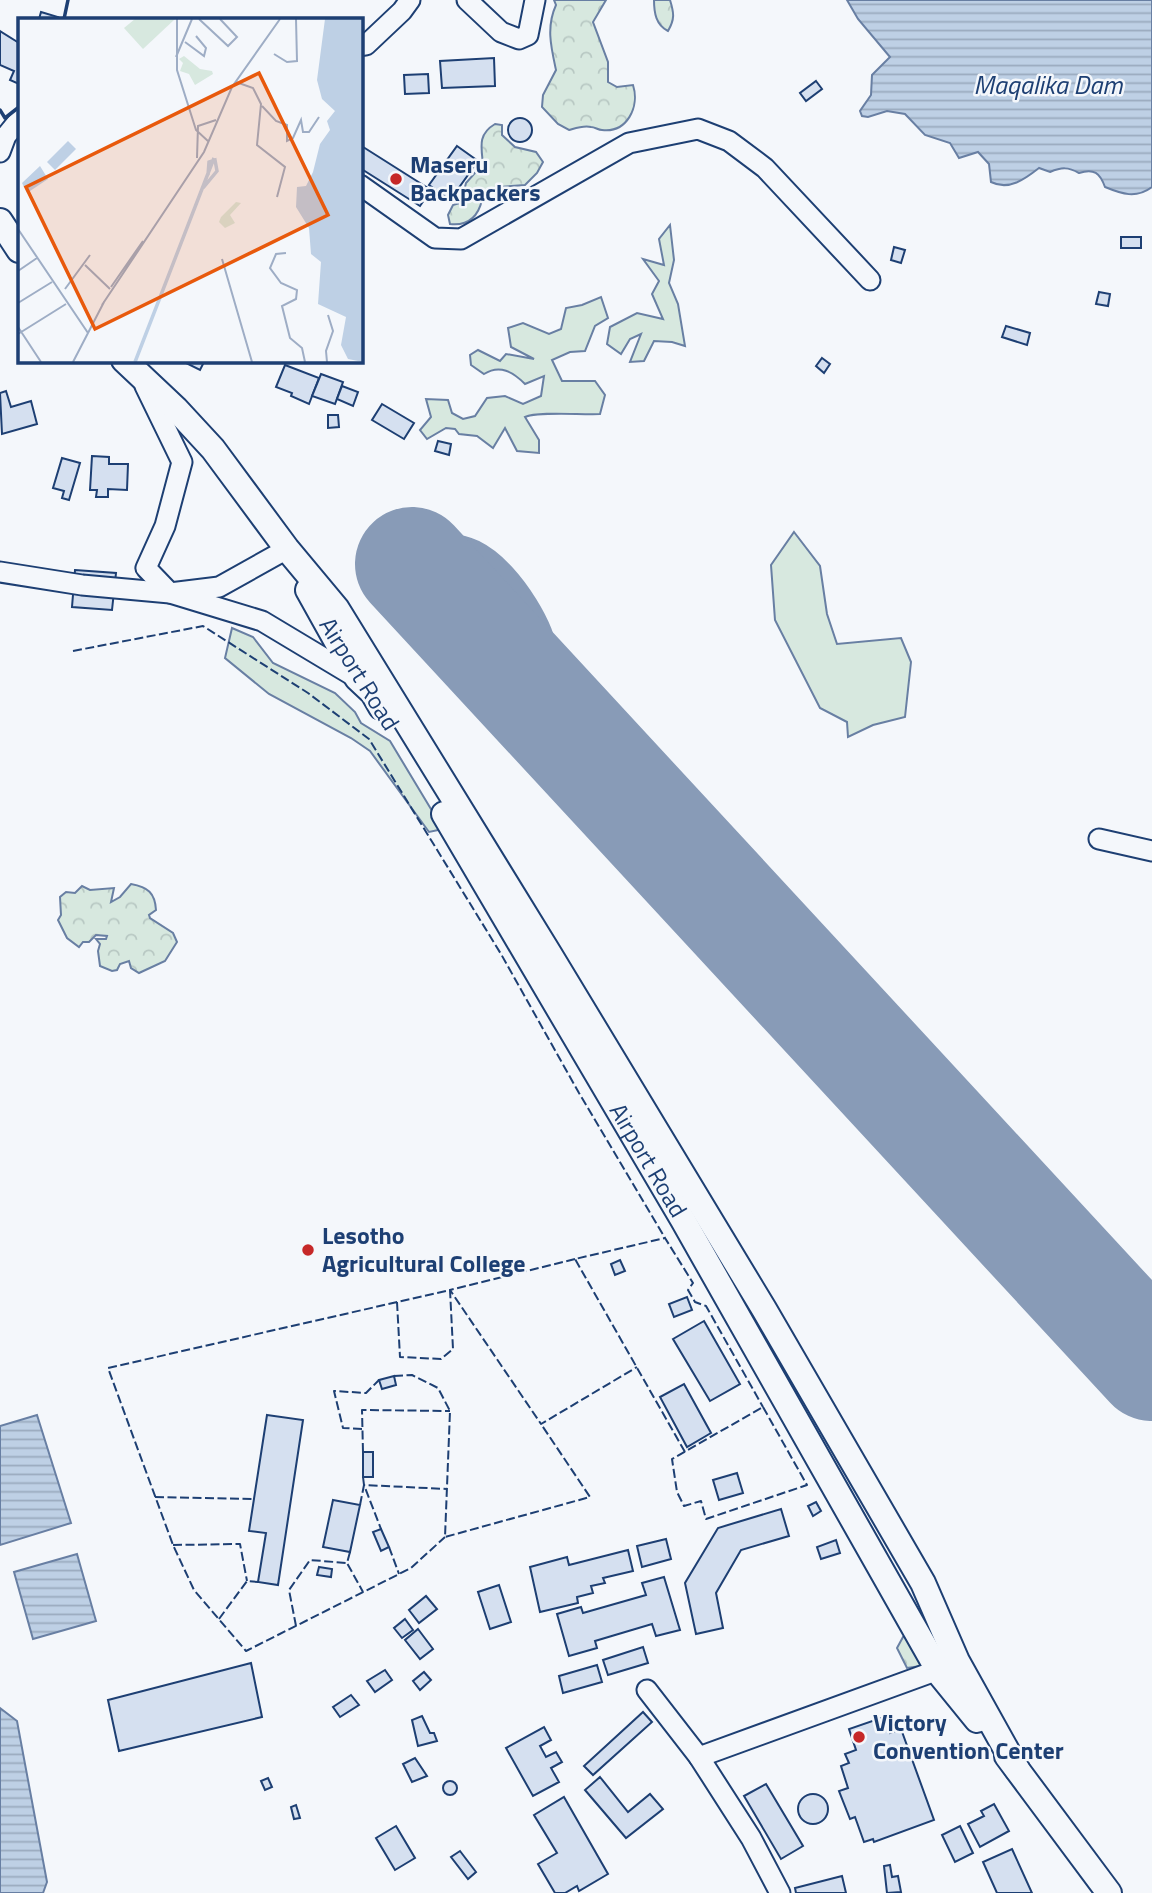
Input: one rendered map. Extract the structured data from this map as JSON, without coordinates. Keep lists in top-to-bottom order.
{
  "streets": {
    "main road": ["Airport Road"]
  },
  "water": ["Maqalika Dam"],
  "places": ["Maseru Backpackers", "Lesotho Agricultural College", "Victory Convention Center"]
}
